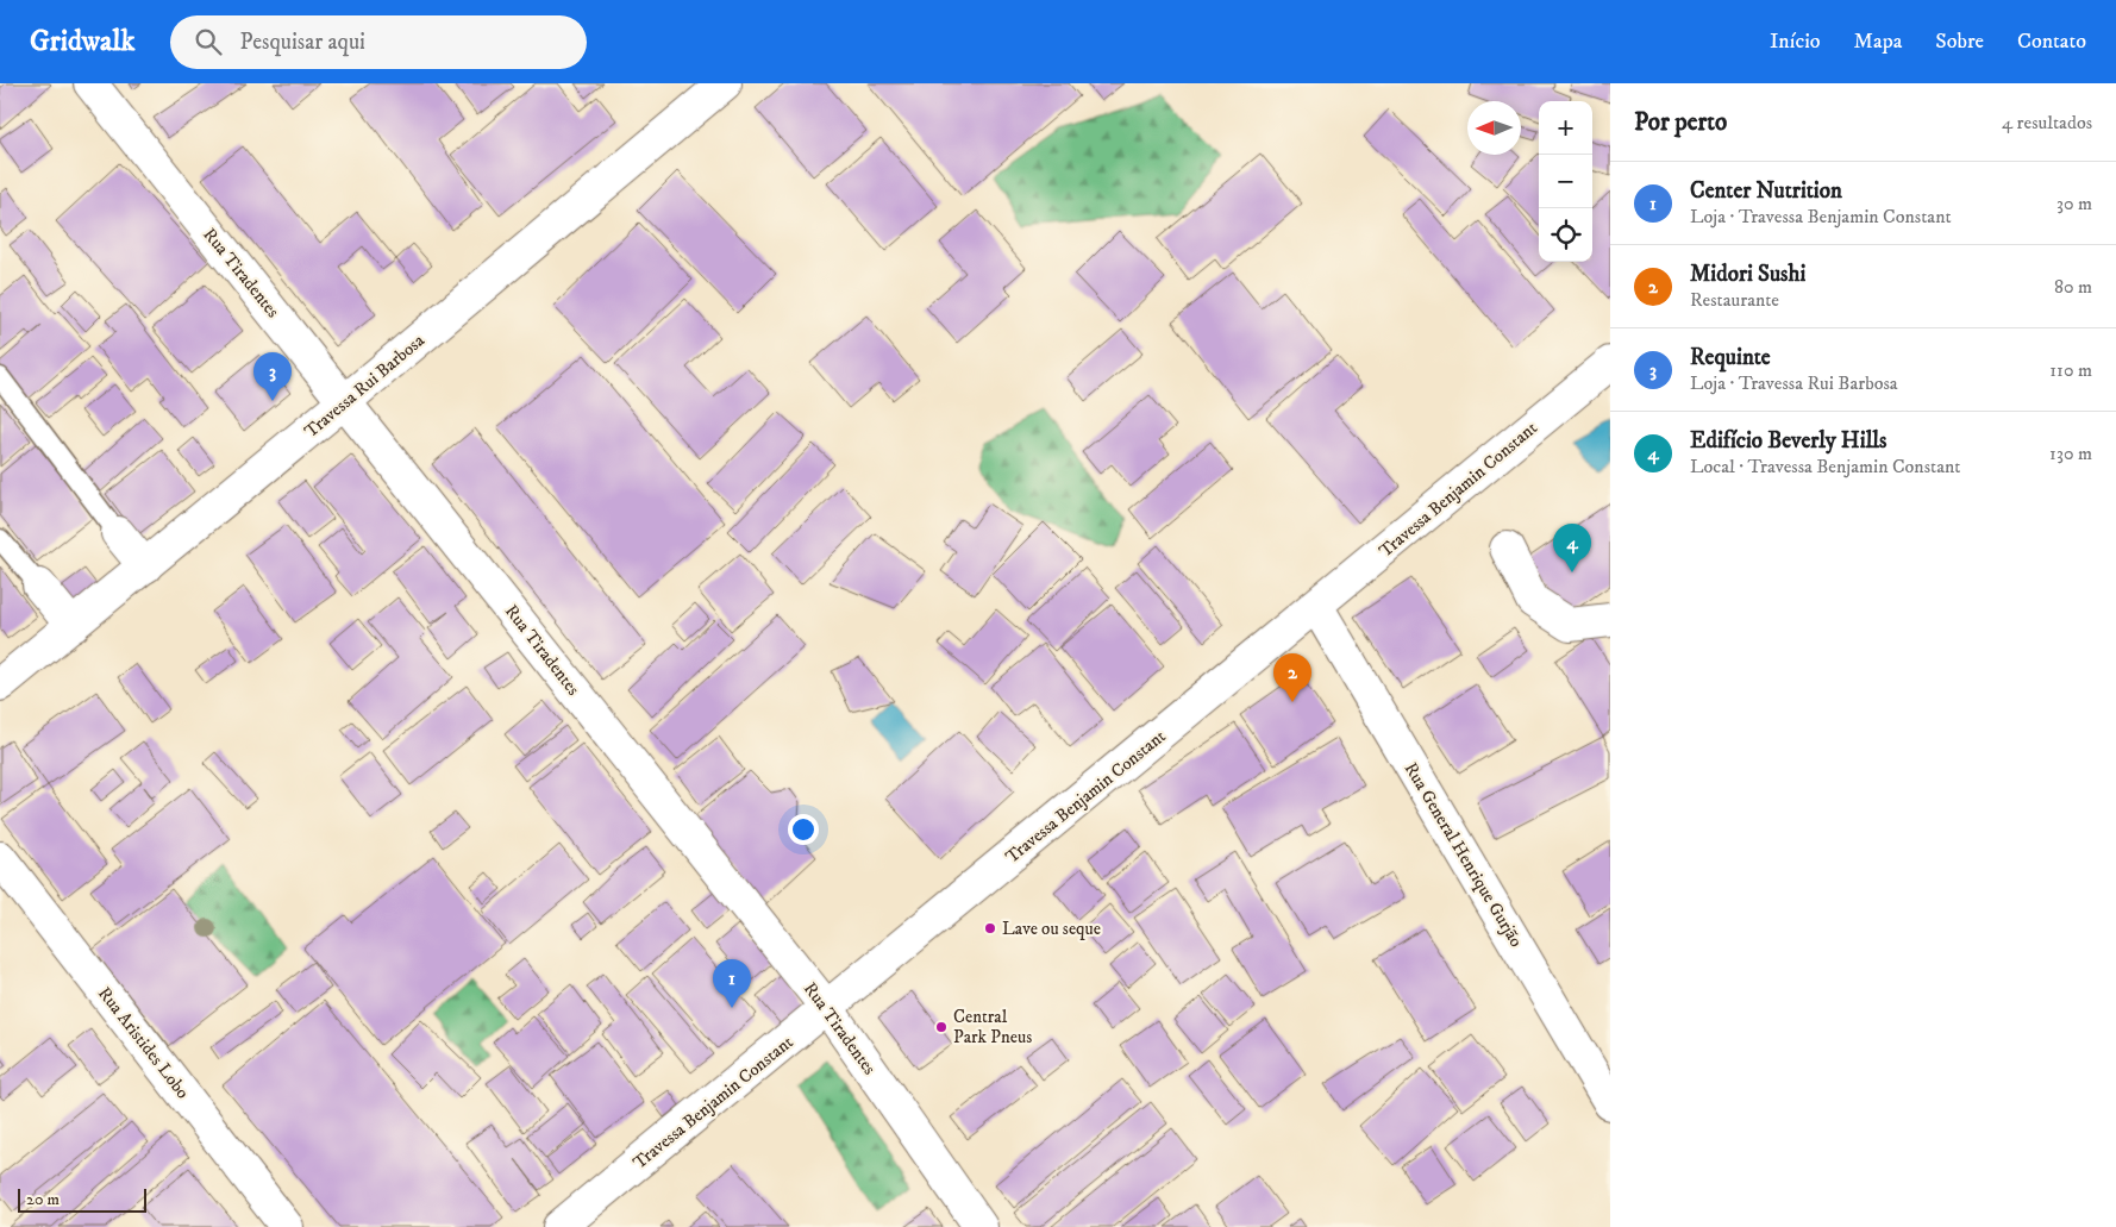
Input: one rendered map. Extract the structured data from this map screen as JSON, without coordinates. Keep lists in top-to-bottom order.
{
  "streets": {
    "street": [
      "Rua Tiradentes",
      "Travessa Rui Barbosa",
      "Travessa Benjamin Constant",
      "Rua General Henrique Gurjão",
      "Rua Aristides Lobo"
    ]
  },
  "crossings": [
    ["Rua Tiradentes", "Travessa Rui Barbosa"],
    ["Rua Tiradentes", "Travessa Benjamin Constant"],
    ["Travessa Benjamin Constant", "Rua General Henrique Gurjão"]
  ],
  "places": ["Lave ou seque", "Central Park Pneus"],
  "scale_bar": "20 m",
  "north": "left",
  "page": {
    "header": "Gridwalk",
    "search": "Pesquisar aqui",
    "nav": [
      "Início",
      "Mapa",
      "Sobre",
      "Contato"
    ],
    "heading": ["Por perto", "4 resultados"],
    "map_buttons": ["+", "−"],
    "list": [
      {
        "mark": "1",
        "name": "Center Nutrition",
        "note": "Loja · Travessa Benjamin Constant",
        "value": "30 m"
      },
      {
        "mark": "2",
        "name": "Midori Sushi",
        "note": "Restaurante",
        "value": "80 m"
      },
      {
        "mark": "3",
        "name": "Requinte",
        "note": "Loja · Travessa Rui Barbosa",
        "value": "110 m"
      },
      {
        "mark": "4",
        "name": "Edifício Beverly Hills",
        "note": "Local · Travessa Benjamin Constant",
        "value": "130 m"
      }
    ],
    "pins": [
      "3",
      "4",
      "2",
      "1"
    ],
    "scale": "20 m"
  }
}
